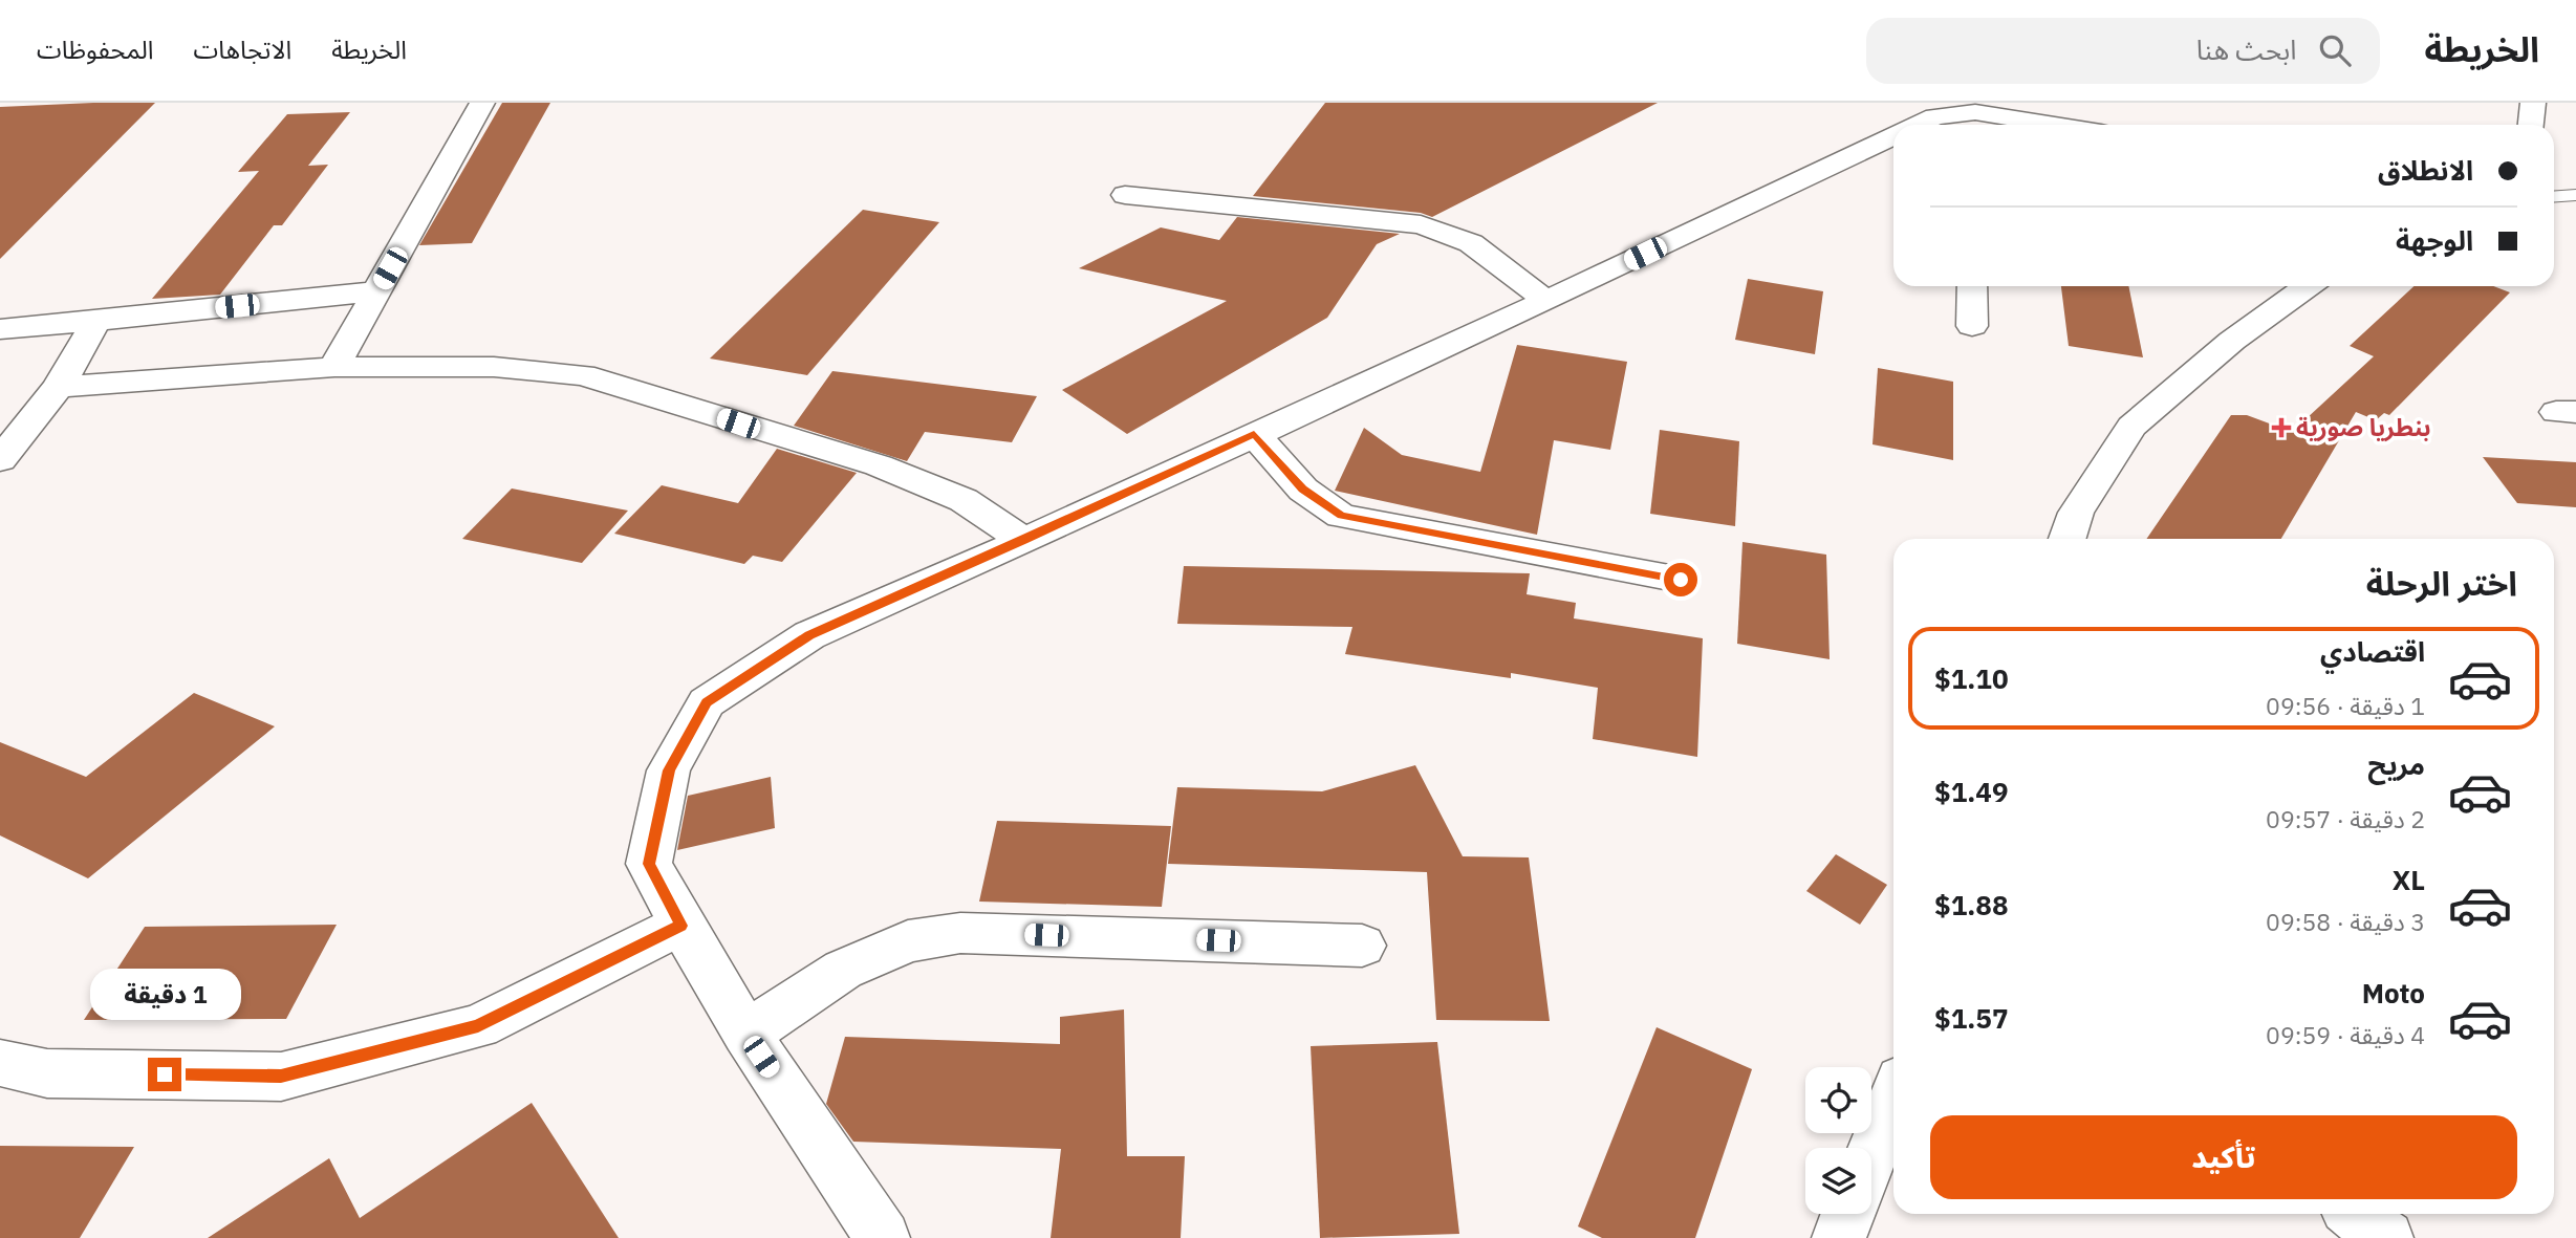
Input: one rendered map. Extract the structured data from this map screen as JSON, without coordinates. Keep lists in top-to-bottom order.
{
  "places": {
    "health": ["بنطريا صورية"]
  },
  "page": {
    "header": "الخريطة",
    "search": "ابحث هنا",
    "nav": ["الخريطة", "الاتجاهات", "المحفوظات"],
    "banner": ["الانطلاق", "الوجهة"],
    "heading": "اختر الرحلة",
    "list": [
      {
        "name": "اقتصادي",
        "note": "1 دقيقة · 09:56",
        "value": "$1.10"
      },
      {
        "name": "مريح",
        "note": "2 دقيقة · 09:57",
        "value": "$1.49"
      },
      {
        "name": "XL",
        "note": "3 دقيقة · 09:58",
        "value": "$1.88"
      },
      {
        "name": "Moto",
        "note": "4 دقيقة · 09:59",
        "value": "$1.57"
      }
    ],
    "bubble": "1 دقيقة",
    "buttons": "تأكيد"
  }
}
